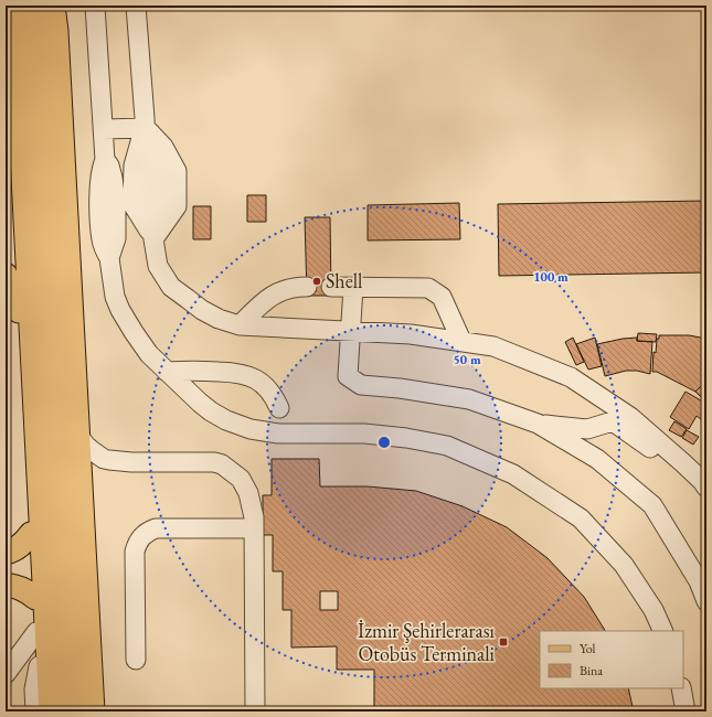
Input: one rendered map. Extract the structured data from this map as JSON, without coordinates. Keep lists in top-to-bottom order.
{
  "places": {
    "other": ["Shell"],
    "transit": ["İzmir Şehirlerarası Otobüs Terminali"]
  },
  "legend": ["Yol", "Bina"],
  "rings": ["100 m", "50 m"]
}
